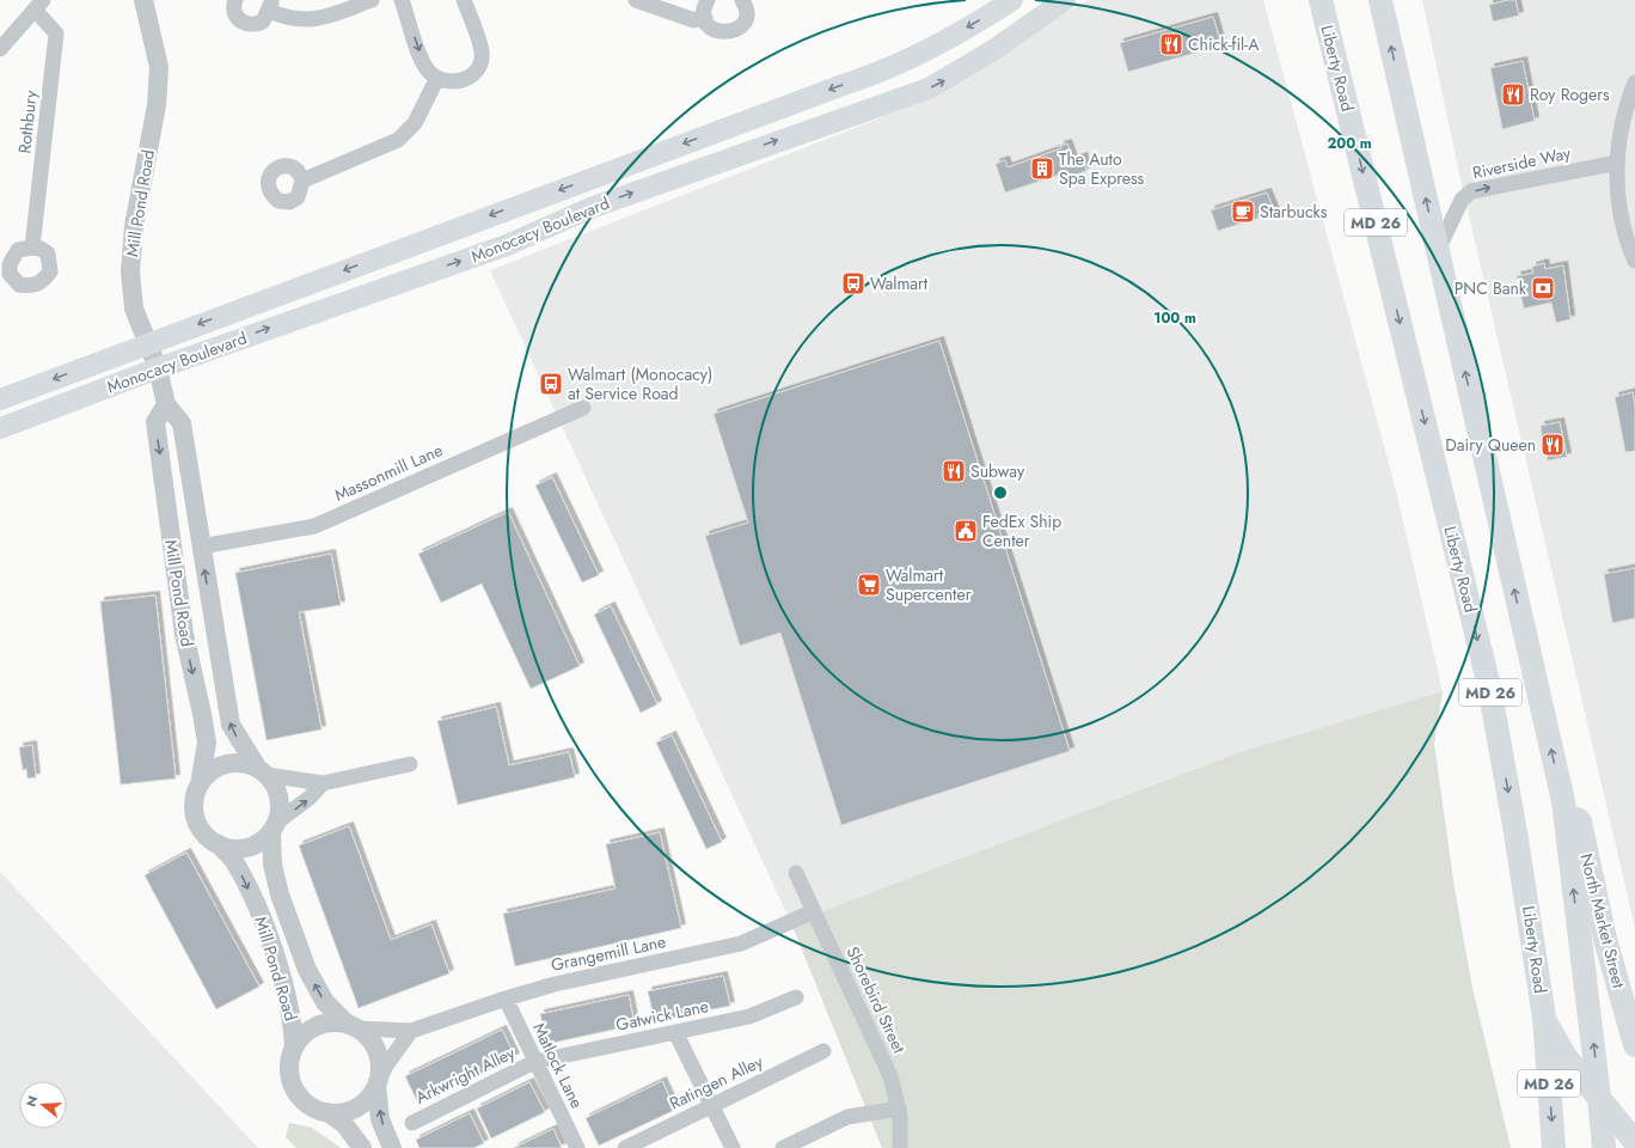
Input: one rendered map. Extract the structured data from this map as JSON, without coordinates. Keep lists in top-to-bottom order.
{
  "streets": {
    "main road": [
      "Liberty Road",
      "MD 26",
      "Monocacy Boulevard",
      "North Market Street"
    ],
    "street": [
      "Rothbury",
      "Riverside Way",
      "Mill Pond Road",
      "Massonmill Lane",
      "Grangemill Lane",
      "Shorebird Street",
      "Gatwick Lane",
      "Matlock Lane",
      "Arkwright Alley",
      "Ratingen Alley"
    ]
  },
  "crossings": [
    ["Riverside Way", "MD 26"],
    ["Mill Pond Road", "Monocacy Boulevard"],
    ["Mill Pond Road", "Massonmill Lane"],
    ["MD 26", "North Market Street"],
    ["Grangemill Lane", "Shorebird Street"],
    ["Grangemill Lane", "Matlock Lane"],
    ["Gatwick Lane", "Matlock Lane"],
    ["Gatwick Lane", "Arkwright Alley"],
    ["Matlock Lane", "Arkwright Alley"]
  ],
  "one_way": ["Riverside Way"],
  "places": {
    "restaurant": [
      "Chick-fil-A",
      "Roy Rogers",
      "Dairy Queen",
      "Subway"
    ],
    "building": ["The Auto Spa Express"],
    "cafe": ["Starbucks"],
    "bus stop": ["Walmart", "Walmart (Monocacy) at Service Road"],
    "bank": ["PNC Bank"],
    "public building": ["FedEx Ship Center"],
    "supermarket": ["Walmart Supercenter"]
  },
  "north": "left",
  "rings": ["200 m", "100 m"]
}
